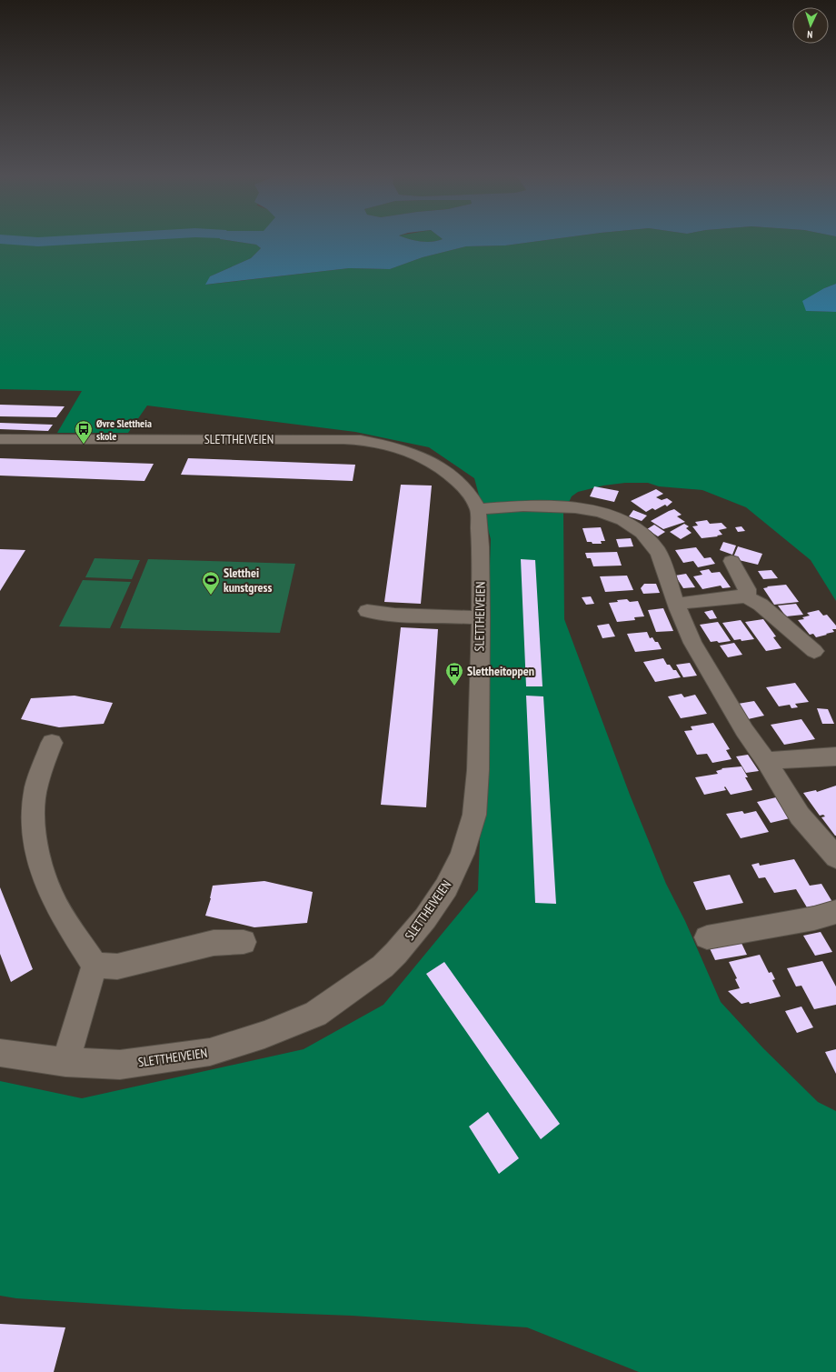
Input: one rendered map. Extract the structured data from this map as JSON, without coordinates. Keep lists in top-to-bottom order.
{
  "streets": {
    "street": ["SLETTHEIVEIEN"]
  },
  "places": {
    "bus stop": ["Øvre Slettheia skole", "Slettheitoppen"],
    "sports": ["Sletthei kunstgress"]
  },
  "north": "bottom"
}
